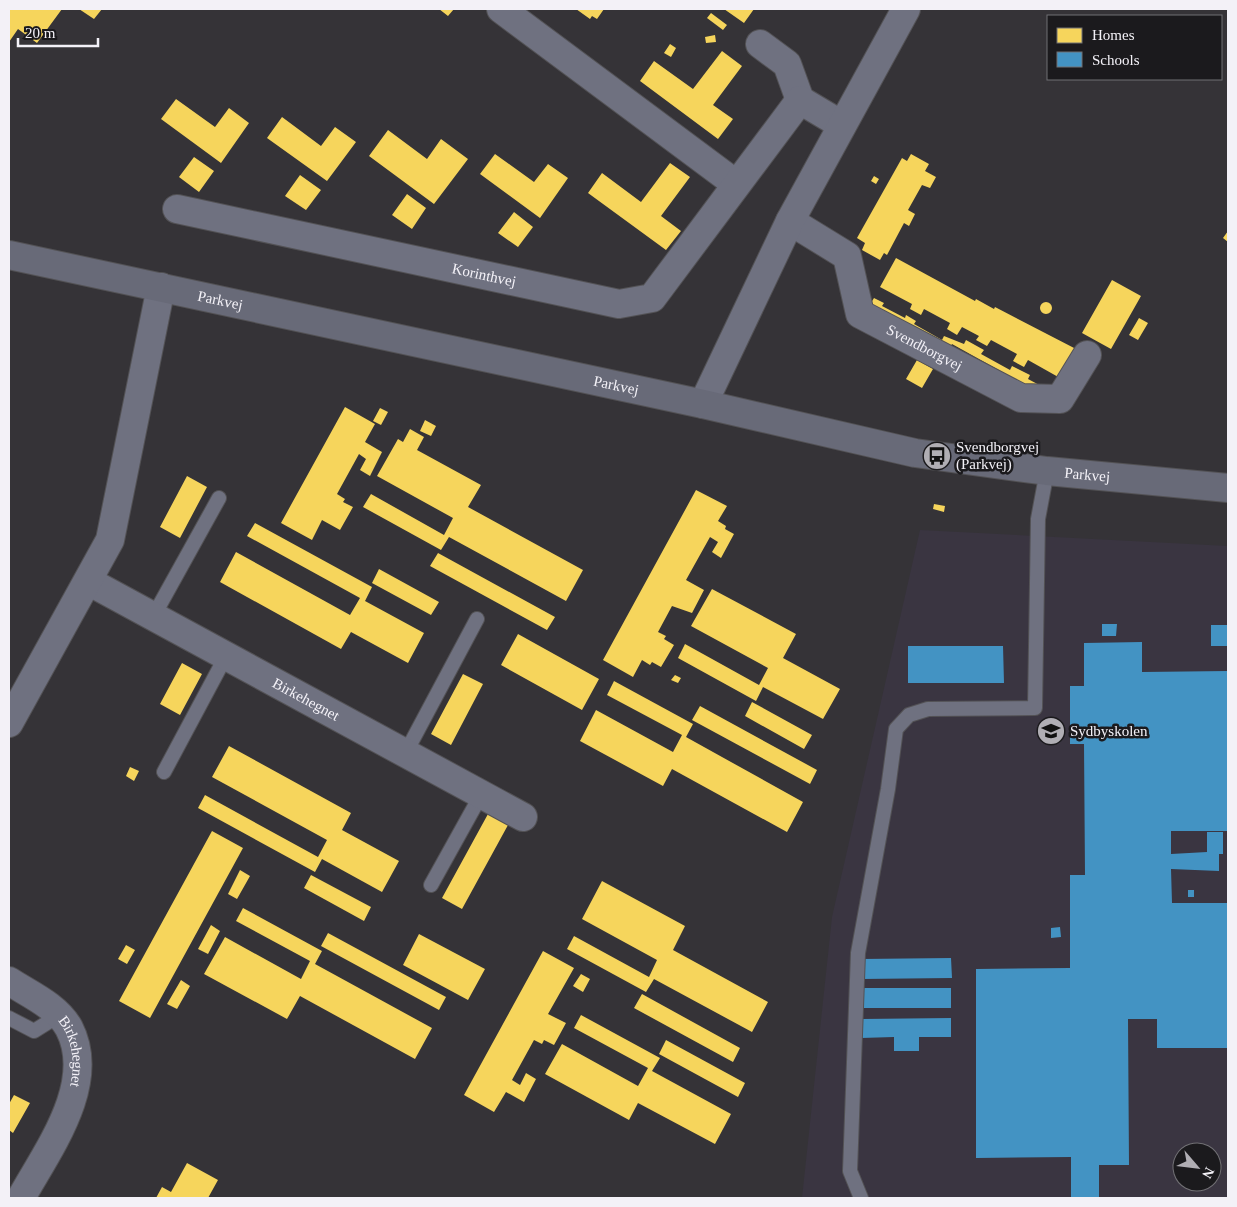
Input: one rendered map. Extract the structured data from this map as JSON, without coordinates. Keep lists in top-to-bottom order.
{
  "streets": {
    "street": [
      "Korinthvej",
      "Parkvej",
      "Svendborgvej",
      "Birkehegnet"
    ]
  },
  "places": {
    "bus stop": ["Svendborgvej (Parkvej)"],
    "school or university": ["Sydbyskolen"]
  },
  "legend": ["Homes", "Schools"],
  "scale_bar": "20 m",
  "north": "bottom right"
}
